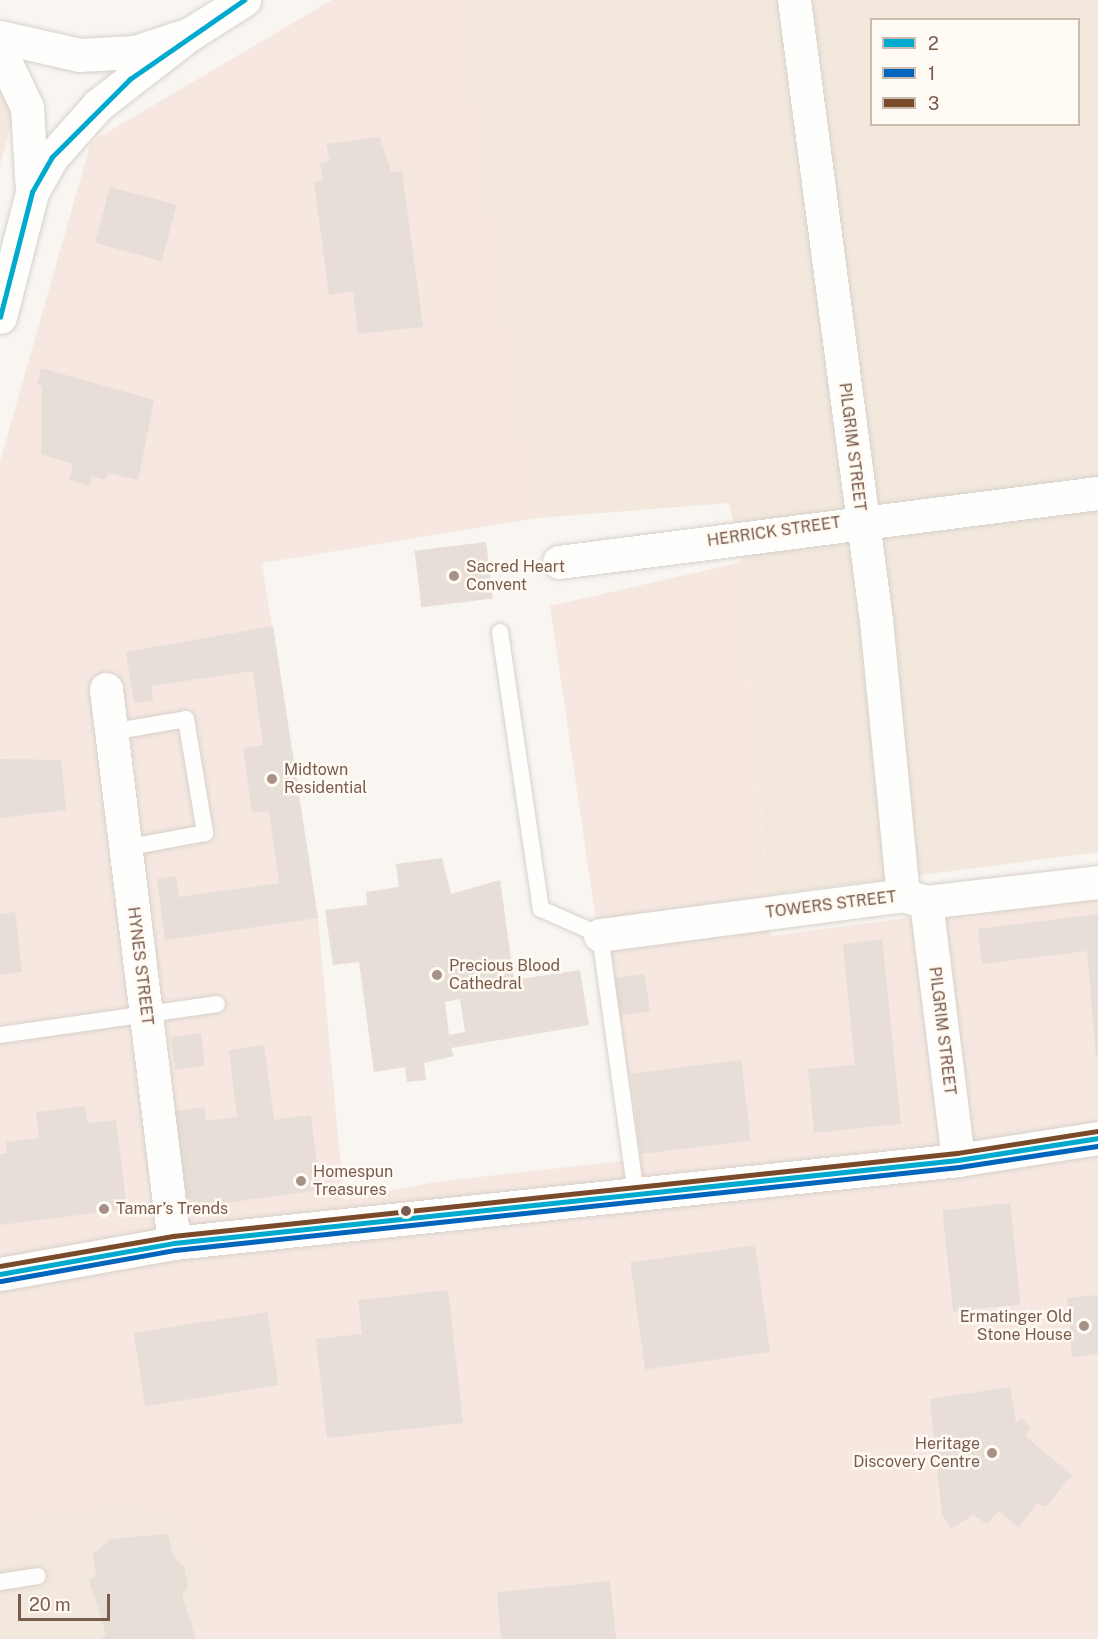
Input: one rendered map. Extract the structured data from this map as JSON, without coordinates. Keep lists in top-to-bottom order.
{
  "streets": {
    "street": [
      "PILGRIM STREET",
      "HERRICK STREET",
      "TOWERS STREET",
      "HYNES STREET"
    ]
  },
  "crossings": [
    ["PILGRIM STREET", "HERRICK STREET"],
    ["PILGRIM STREET", "TOWERS STREET"]
  ],
  "places": [
    "Sacred Heart Convent",
    "Midtown Residential",
    "Precious Blood Cathedral",
    "Homespun Treasures",
    "Tamar’s Trends",
    "Ermatinger Old Stone House",
    "Heritage Discovery Centre"
  ],
  "lines": ["transit line 2", "transit line 3", "transit line 1"],
  "legend": ["2", "1", "3"],
  "scale_bar": "20 m"
}
